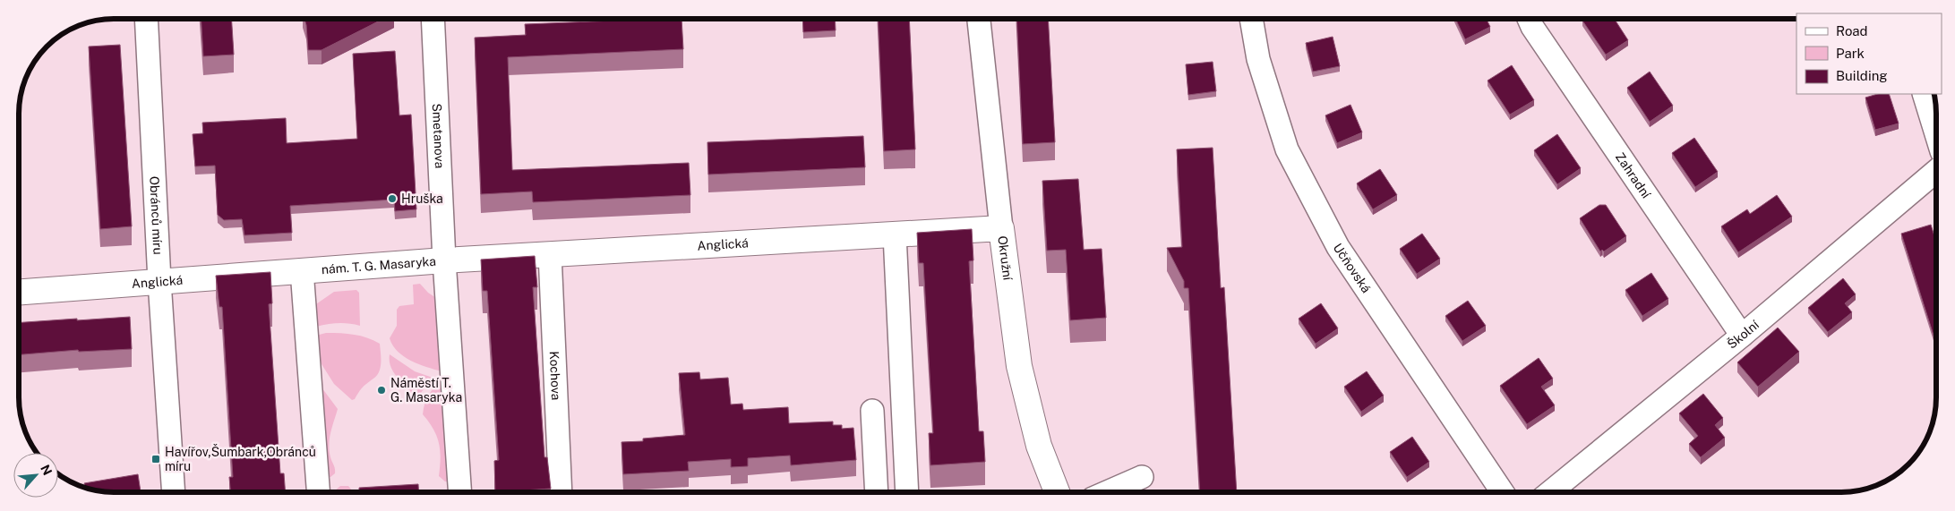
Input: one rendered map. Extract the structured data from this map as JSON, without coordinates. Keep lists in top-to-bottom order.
{
  "streets": {
    "street": [
      "Smetanova",
      "Zahradní",
      "Obránců míru",
      "Anglická",
      "Okružní",
      "nám. T. G. Masaryka",
      "Učňovská",
      "Školní",
      "Kochova"
    ]
  },
  "crossings": [
    ["Smetanova", "Anglická"],
    ["Smetanova", "nám. T. G. Masaryka"],
    ["Zahradní", "Školní"],
    ["Obránců míru", "Anglická"],
    ["Anglická", "Okružní"],
    ["Anglická", "nám. T. G. Masaryka"],
    ["Anglická", "Kochova"]
  ],
  "places": {
    "other": ["Hruška", "Náměstí T. G. Masaryka"],
    "transit": ["Havířov,Šumbark,Obránců míru"]
  },
  "legend": ["Road", "Park", "Building"],
  "north": "top right"
}
